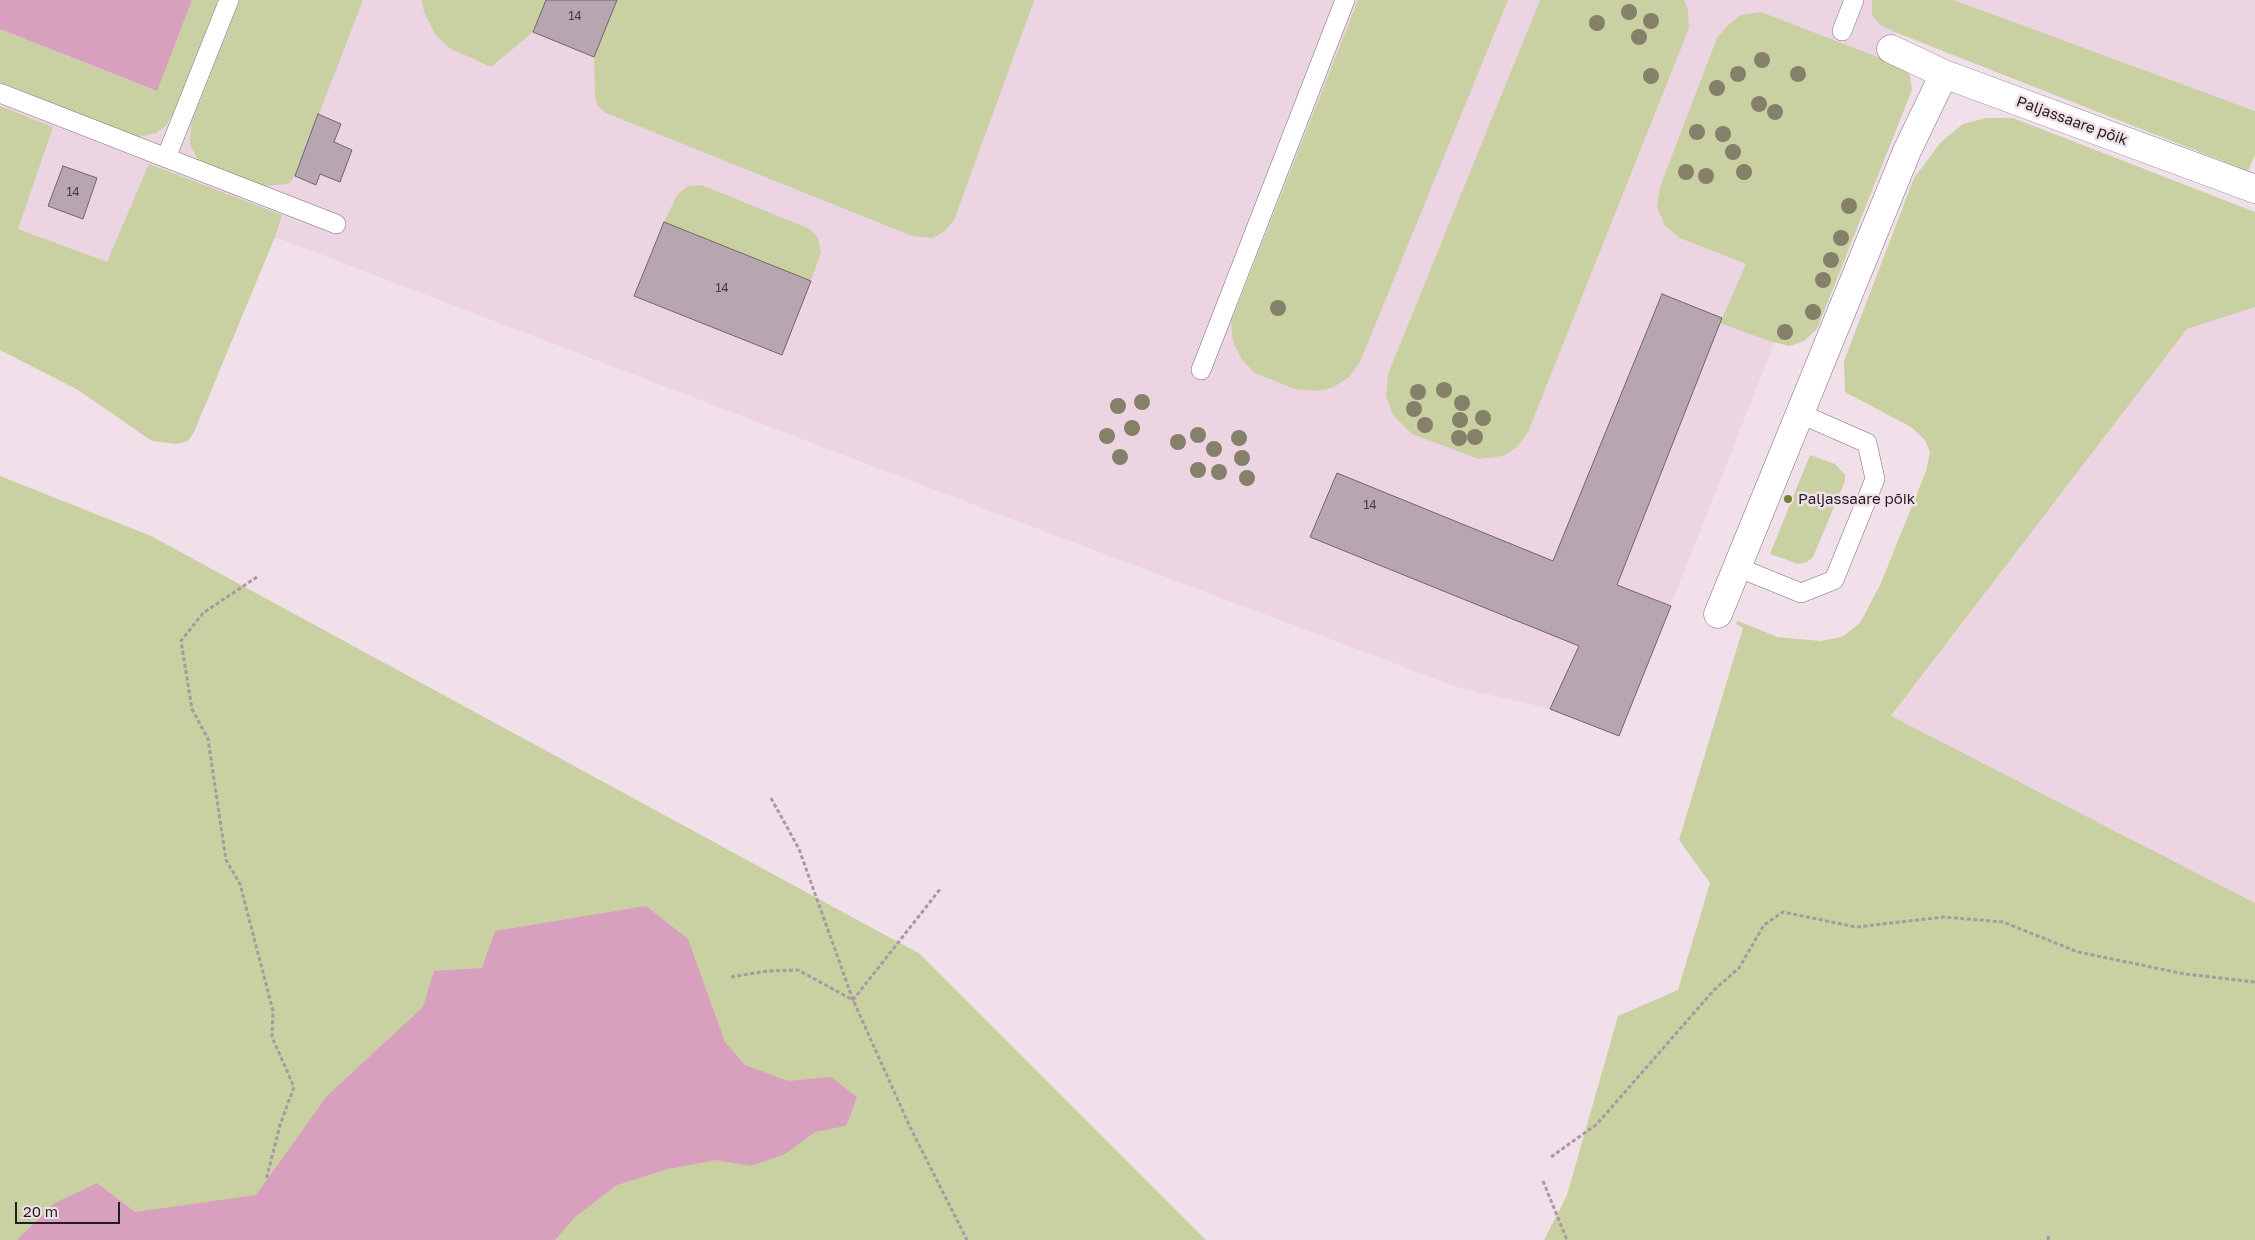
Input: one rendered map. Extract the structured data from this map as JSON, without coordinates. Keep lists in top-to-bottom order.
{
  "streets": {
    "street": ["Paljassaare põik"]
  },
  "places": ["Paljassaare põik"],
  "house_numbers": [
    "14",
    "14",
    "14",
    "14"
  ],
  "scale_bar": "20 m"
}
